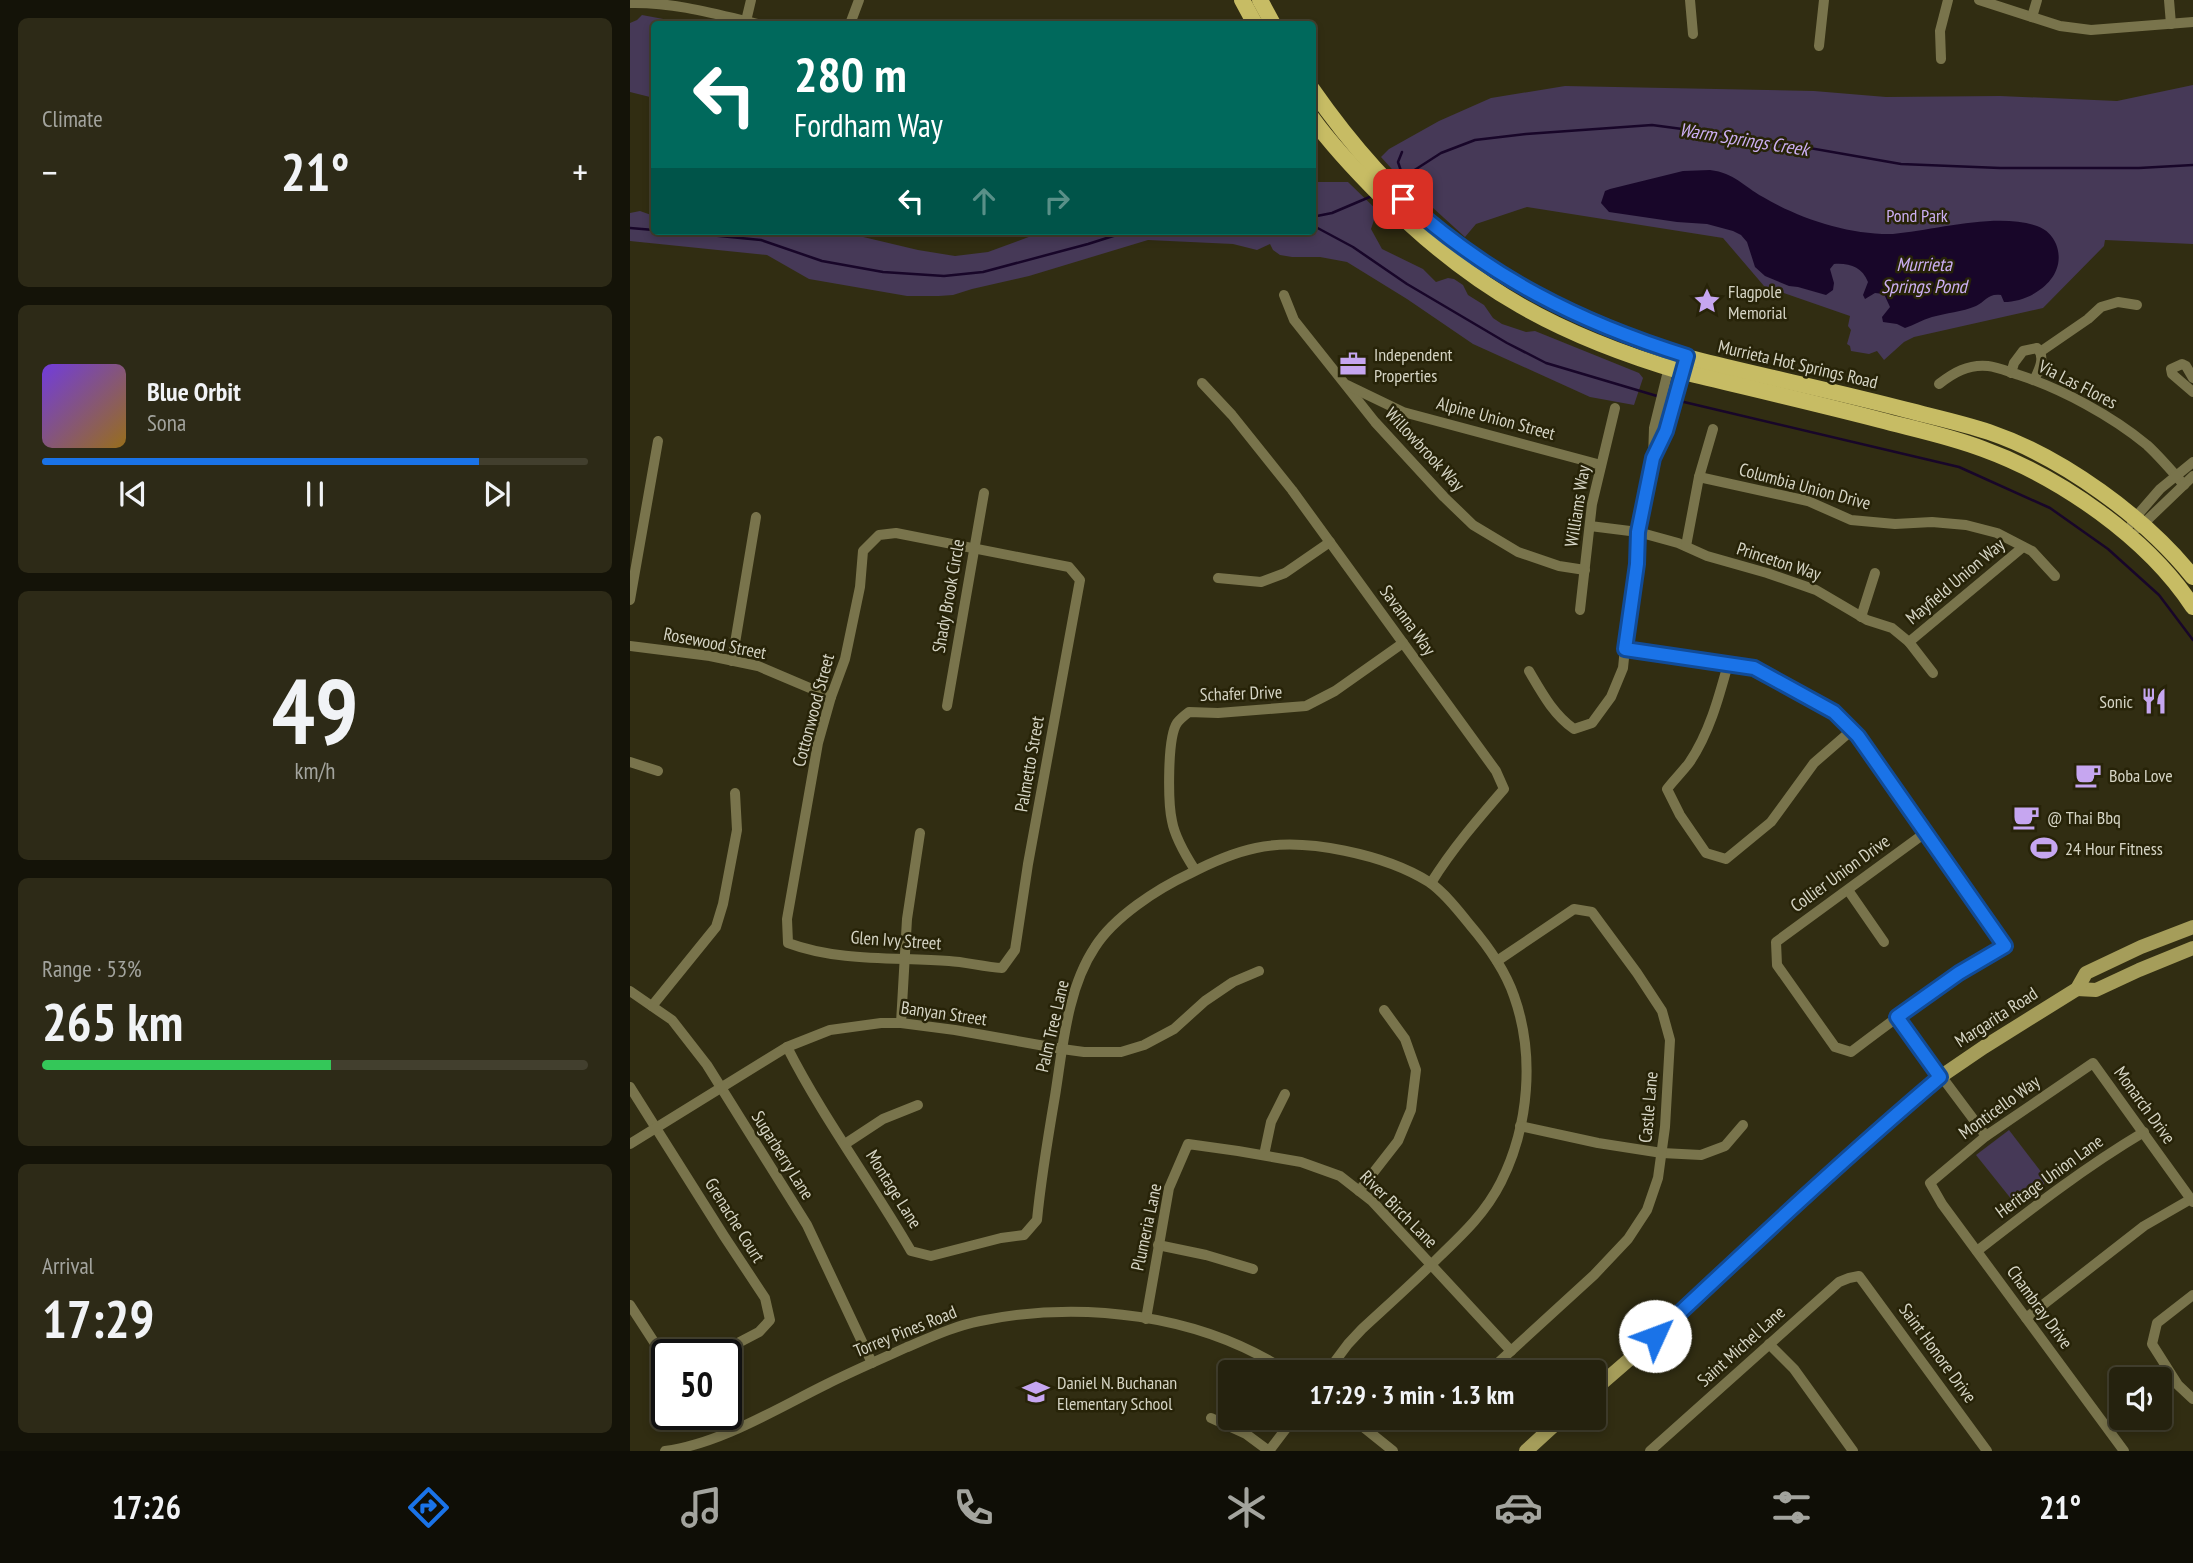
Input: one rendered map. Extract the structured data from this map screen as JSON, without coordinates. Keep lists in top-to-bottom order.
{
  "streets": {
    "main road": ["Murrieta Hot Springs Road", "Margarita Road"],
    "street": [
      "Via Las Flores",
      "Alpine Union Street",
      "Willowbrook Way",
      "Columbia Union Drive",
      "Williams Way",
      "Princeton Way",
      "Mayfield Union Way",
      "Shady Brook Circle",
      "Savanna Way",
      "Rosewood Street",
      "Schafer Drive",
      "Cottonwood Street",
      "Palmetto Street",
      "Collier Union Drive",
      "Glen Ivy Street",
      "Banyan Street",
      "Palm Tree Lane",
      "Monarch Drive",
      "Castle Lane",
      "Monticello Way",
      "Sugarberry Lane",
      "Heritage Union Lane",
      "Montage Lane",
      "River Birch Lane",
      "Grenache Court",
      "Plumeria Lane",
      "Chambray Drive",
      "Torrey Pines Road",
      "Saint Michel Lane",
      "Saint Honore Drive"
    ]
  },
  "crossings": [
    ["Alpine Union Street", "Willowbrook Way"],
    ["Alpine Union Street", "Williams Way"],
    ["Willowbrook Way", "Williams Way"],
    ["Columbia Union Drive", "Mayfield Union Way"],
    ["Williams Way", "Princeton Way"],
    ["Princeton Way", "Mayfield Union Way"],
    ["Shady Brook Circle", "Cottonwood Street"],
    ["Shady Brook Circle", "Palmetto Street"],
    ["Savanna Way", "Schafer Drive"],
    ["Savanna Way", "Palm Tree Lane"],
    ["Rosewood Street", "Cottonwood Street"],
    ["Schafer Drive", "Palm Tree Lane"],
    ["Cottonwood Street", "Palmetto Street"],
    ["Cottonwood Street", "Glen Ivy Street"],
    ["Palmetto Street", "Glen Ivy Street"],
    ["Banyan Street", "Palm Tree Lane"],
    ["Banyan Street", "Sugarberry Lane"],
    ["Banyan Street", "Montage Lane"],
    ["Banyan Street", "Grenache Court"],
    ["Palm Tree Lane", "Castle Lane"],
    ["Palm Tree Lane", "Montage Lane"],
    ["Palm Tree Lane", "River Birch Lane"],
    ["Monarch Drive", "Monticello Way"],
    ["Monarch Drive", "Heritage Union Lane"],
    ["Castle Lane", "River Birch Lane"],
    ["Monticello Way", "Chambray Drive"],
    ["Sugarberry Lane", "Torrey Pines Road"],
    ["Heritage Union Lane", "Chambray Drive"],
    ["River Birch Lane", "Plumeria Lane"],
    ["Plumeria Lane", "Torrey Pines Road"],
    ["Saint Michel Lane", "Saint Honore Drive"]
  ],
  "water": ["Warm Springs Creek", "Murrieta Springs Pond"],
  "parks": ["Pond Park"],
  "places": {
    "place": ["Flagpole Memorial"],
    "office": ["Independent Properties"],
    "restaurant": ["Sonic"],
    "cafe": ["Boba Love", "@ Thai Bbq"],
    "sports": ["24 Hour Fitness"],
    "school or university": ["Daniel N. Buchanan Elementary School"]
  },
  "page": {
    "tile": [
      "Climate",
      ["49", "km/h"],
      ["Range · 53%", "265 km"],
      ["Arrival", "17:29"]
    ],
    "turn": ["280 m", "Fordham Way"],
    "heat": ["−", "21°", "+"],
    "song": ["Blue Orbit", "Sona"],
    "limit": "50",
    "trip": "17:29 · 3 min · 1.3 km",
    "tabs": ["17:26", "21°"]
  }
}
